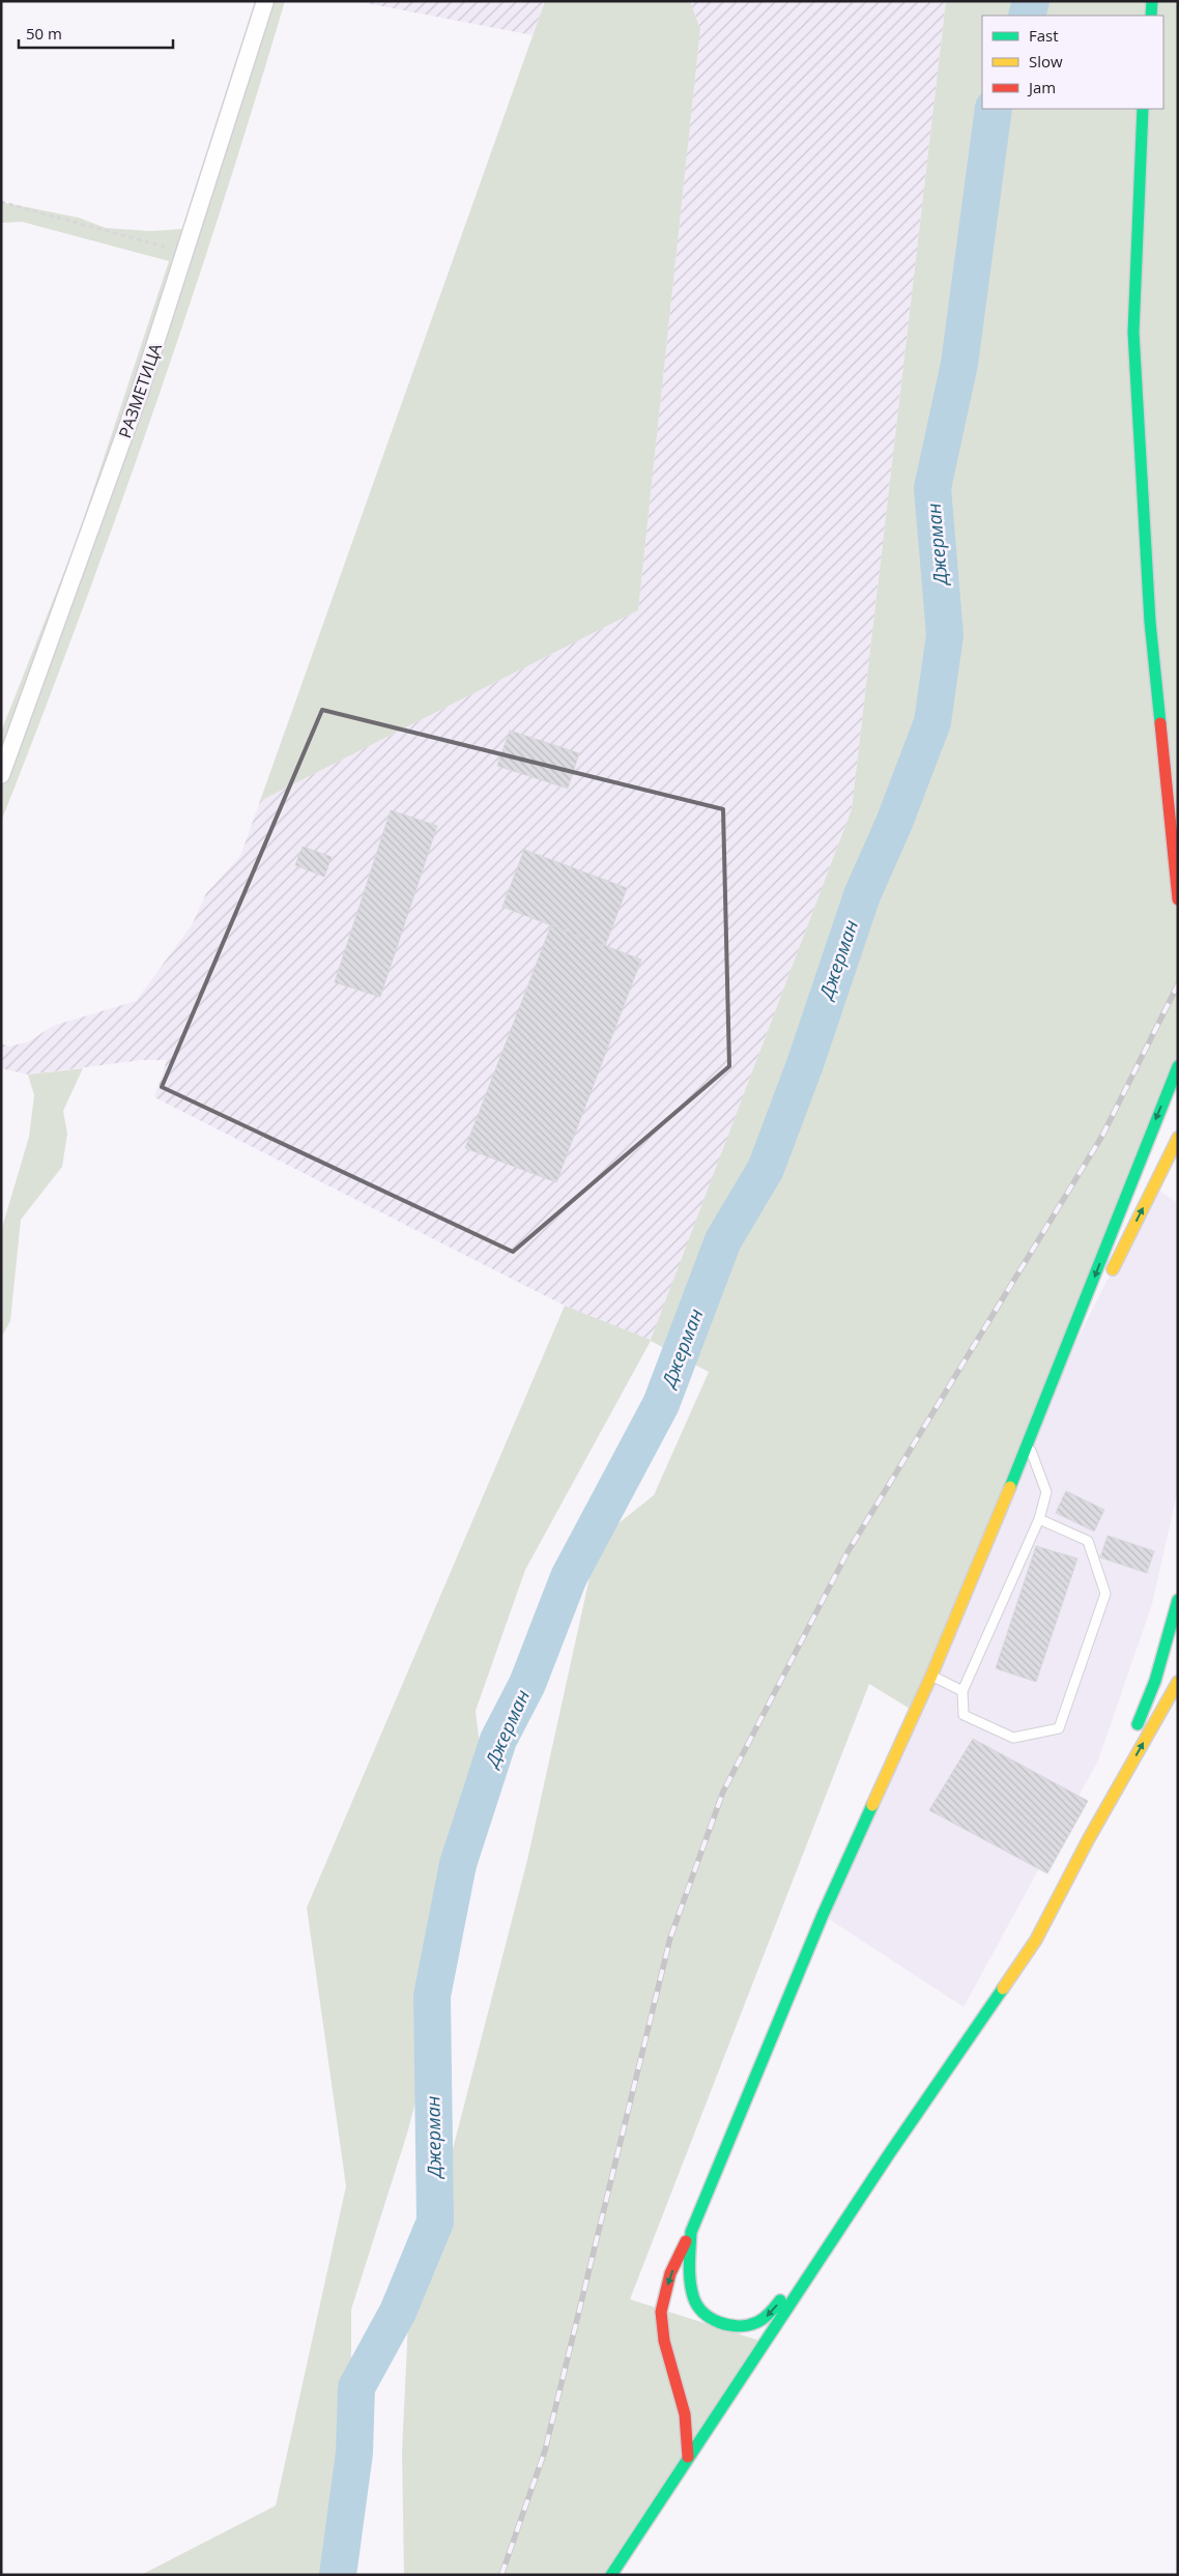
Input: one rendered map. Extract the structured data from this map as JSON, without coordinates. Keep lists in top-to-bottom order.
{
  "streets": {
    "street": ["РАЗМЕТИЦА"]
  },
  "water": ["Джерман"],
  "legend": ["Fast", "Slow", "Jam"],
  "scale_bar": "50 m"
}
